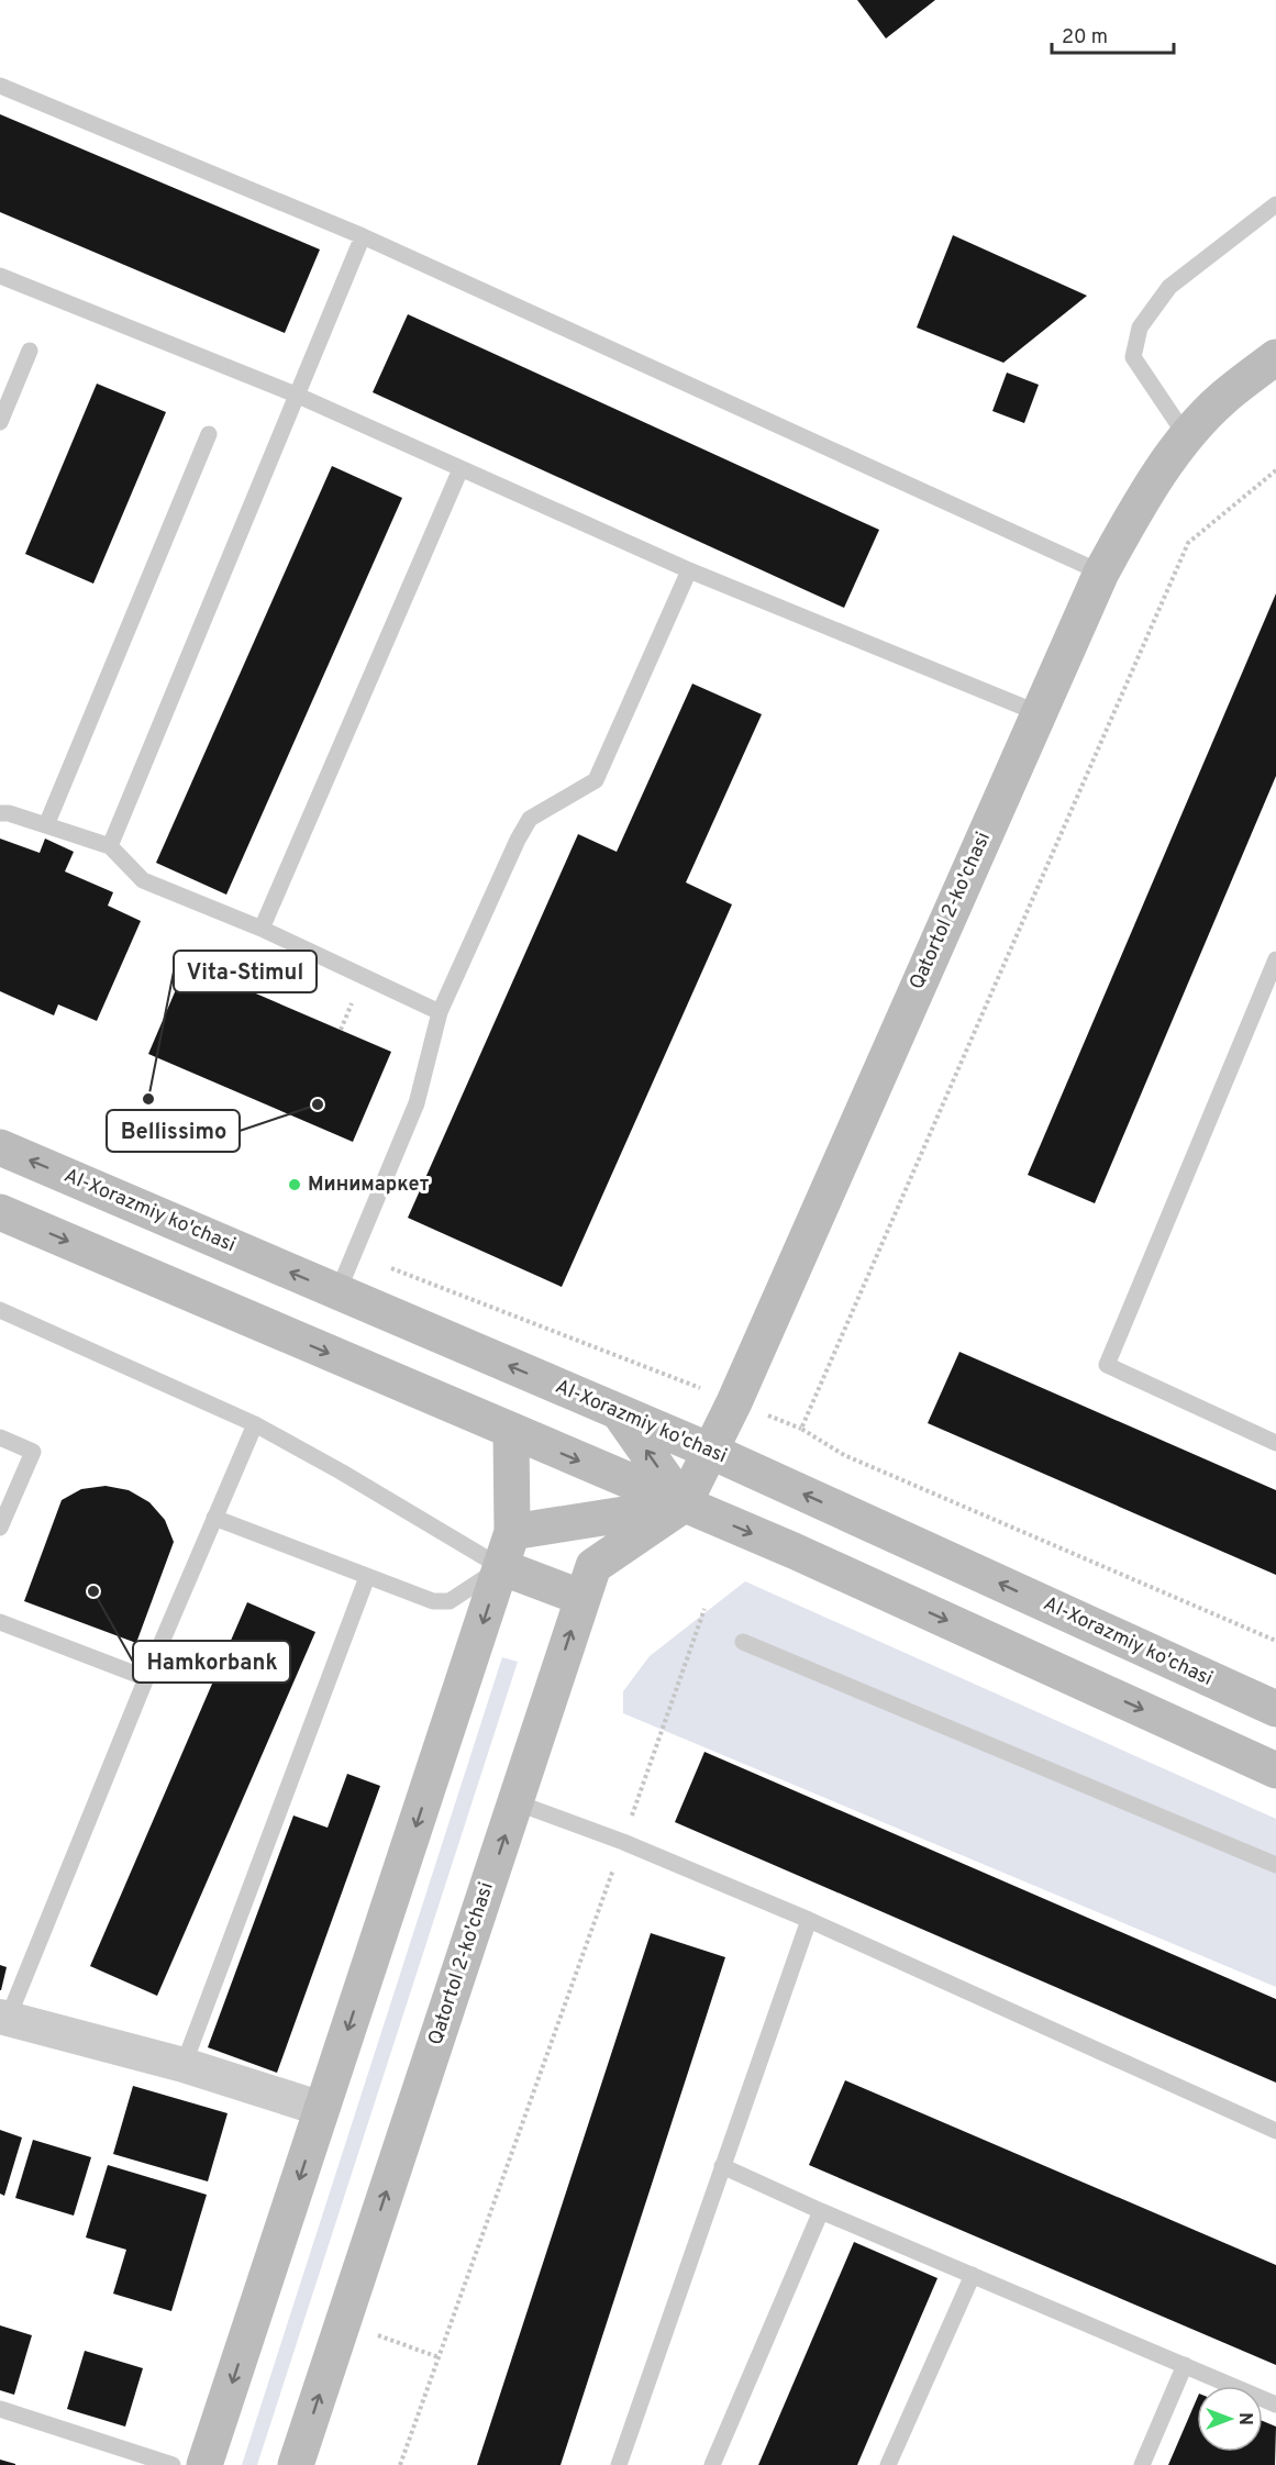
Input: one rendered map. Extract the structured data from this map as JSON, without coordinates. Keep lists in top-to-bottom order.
{
  "streets": {
    "main road": ["Qatortol 2-ko'chasi", "Al-Xorazmiy ko'chasi"]
  },
  "crossings": [
    ["Qatortol 2-ko'chasi", "Al-Xorazmiy ko'chasi"]
  ],
  "places": [
    "Vita-Stimul",
    "Bellissimo",
    "Минимаркет",
    "Hamkorbank"
  ],
  "scale_bar": "20 m",
  "north": "right"
}
